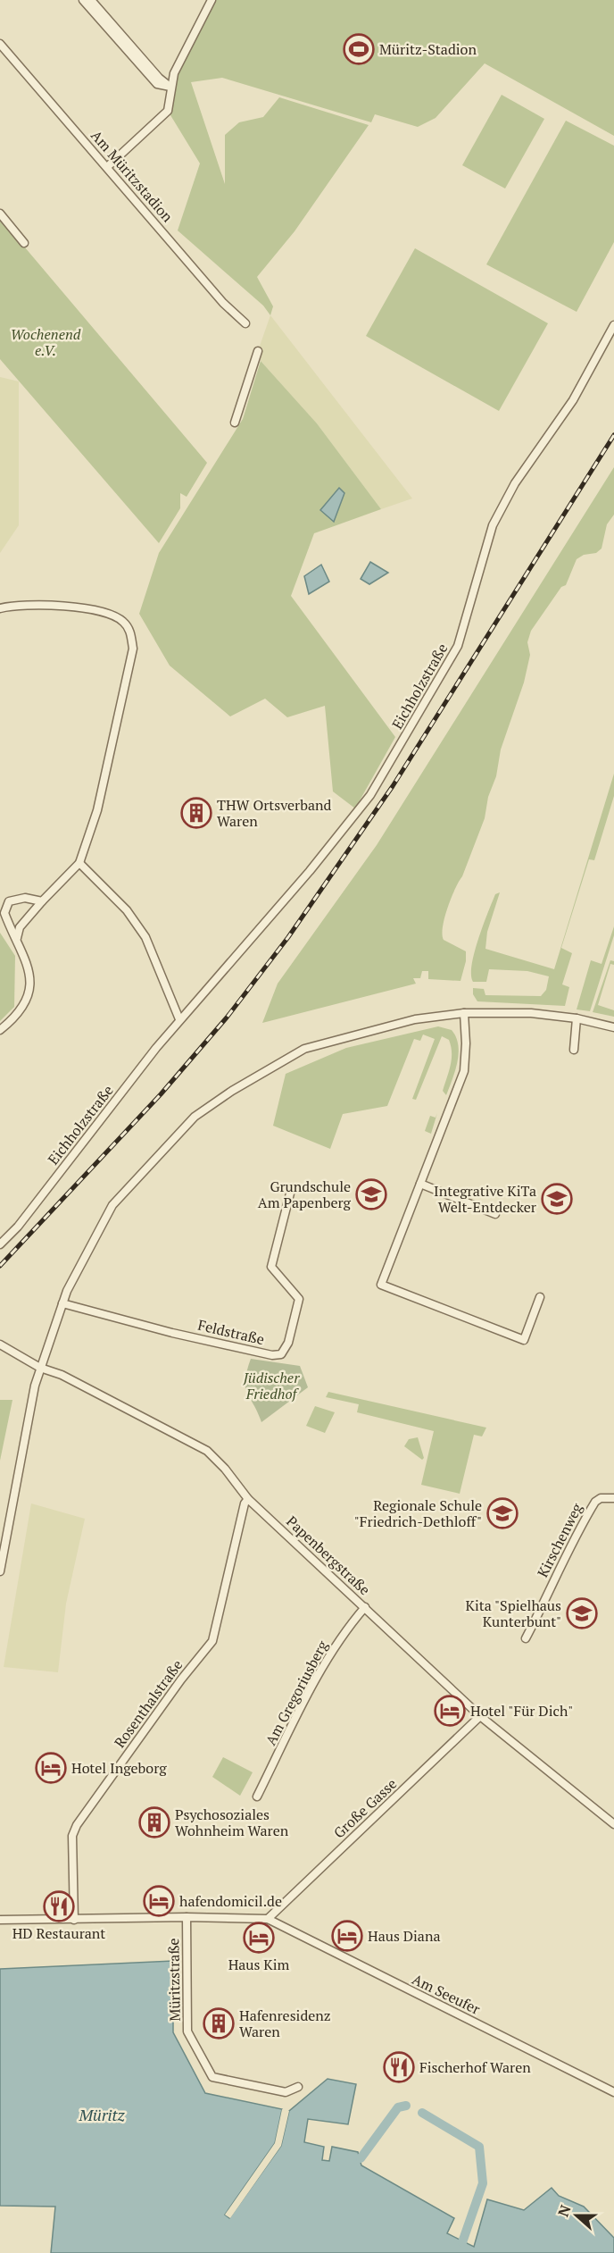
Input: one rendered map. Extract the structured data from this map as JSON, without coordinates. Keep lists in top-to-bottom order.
{
  "streets": {
    "street": [
      "Am Müritzstadion",
      "Eichholzstraße",
      "Feldstraße",
      "Kirschenweg",
      "Papenbergstraße",
      "Am Gregoriusberg",
      "Rosenthalstraße",
      "Große Gasse",
      "Müritzstraße",
      "Am Seeufer"
    ]
  },
  "crossings": [
    ["Papenbergstraße", "Am Gregoriusberg"],
    ["Papenbergstraße", "Rosenthalstraße"],
    ["Papenbergstraße", "Große Gasse"],
    ["Rosenthalstraße", "Müritzstraße"],
    ["Große Gasse", "Müritzstraße"],
    ["Große Gasse", "Am Seeufer"],
    ["Müritzstraße", "Am Seeufer"]
  ],
  "water": ["Müritz"],
  "parks": ["Wochenend e.V.", "Jüdischer Friedhof"],
  "places": {
    "sports": ["Müritz-Stadion"],
    "building": ["THW Ortsverband Waren", "Psychosoziales Wohnheim Waren", "Hafenresidenz Waren"],
    "school or university": [
      "Grundschule Am Papenberg",
      "Integrative KiTa Welt-Entdecker",
      "Regionale Schule \"Friedrich-Dethloff\"",
      "Kita \"Spielhaus Kunterbunt\""
    ],
    "hotel": [
      "Hotel \"Für Dich\"",
      "Hotel Ingeborg",
      "hafendomicil.de",
      "Haus Diana",
      "Haus Kim"
    ],
    "restaurant": ["HD Restaurant", "Fischerhof Waren"]
  },
  "north": "left"
}
